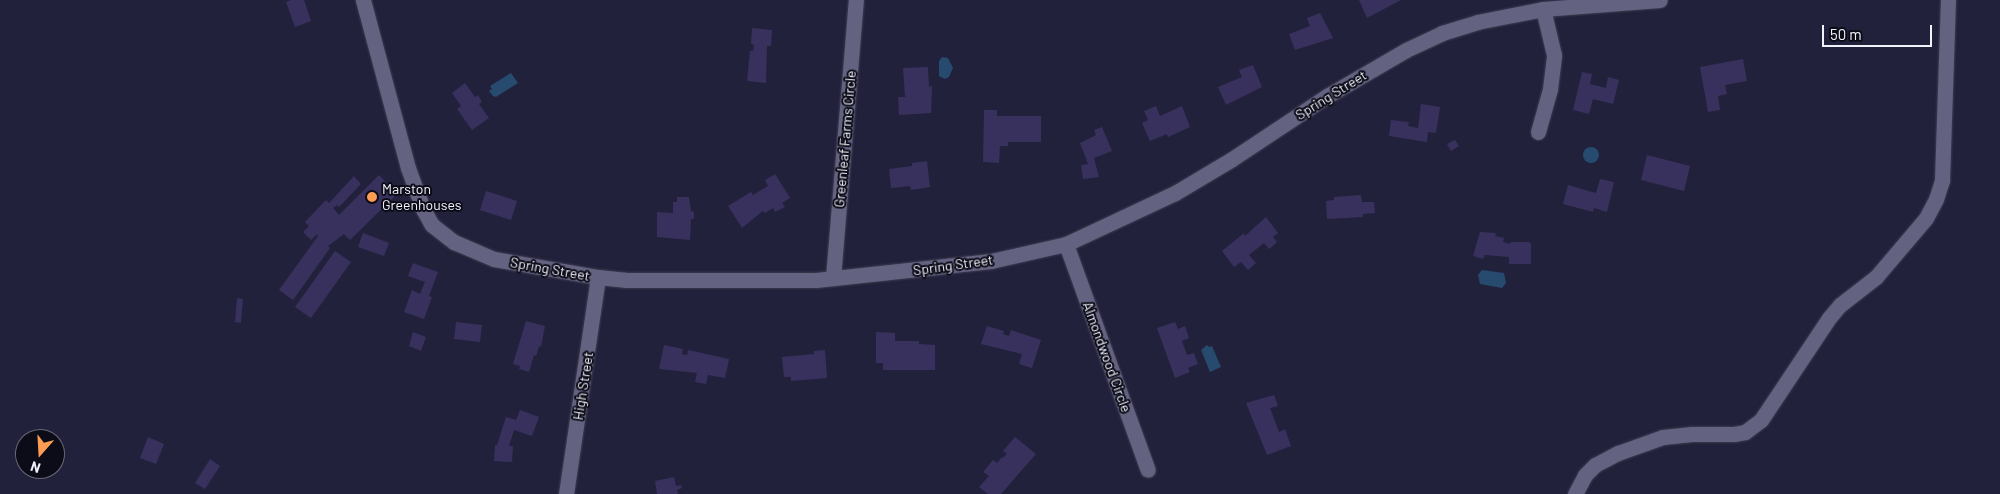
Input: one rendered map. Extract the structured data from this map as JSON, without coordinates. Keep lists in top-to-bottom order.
{
  "streets": {
    "street": [
      "Spring Street",
      "Greenleaf Farms Circle",
      "Almondwood Circle",
      "High Street"
    ]
  },
  "crossings": [
    ["Spring Street", "Greenleaf Farms Circle"],
    ["Spring Street", "Almondwood Circle"],
    ["Spring Street", "High Street"]
  ],
  "places": ["Marston Greenhouses"],
  "scale_bar": "50 m",
  "north": "bottom"
}
